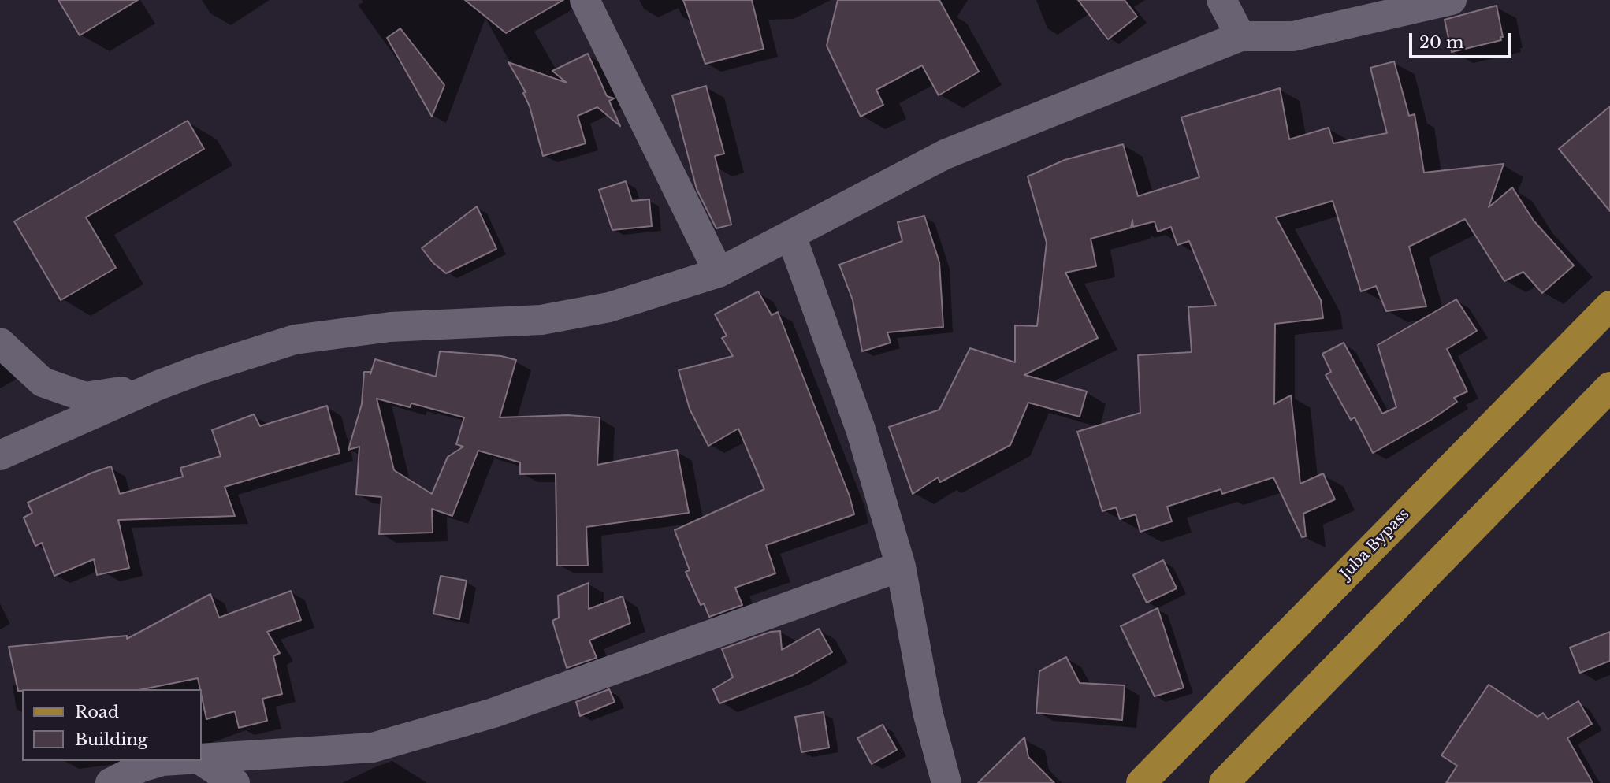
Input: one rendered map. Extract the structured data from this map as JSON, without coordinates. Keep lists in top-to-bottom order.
{
  "streets": {
    "main road": ["Juba Bypass"]
  },
  "legend": ["Road", "Building"],
  "scale_bar": "20 m"
}
